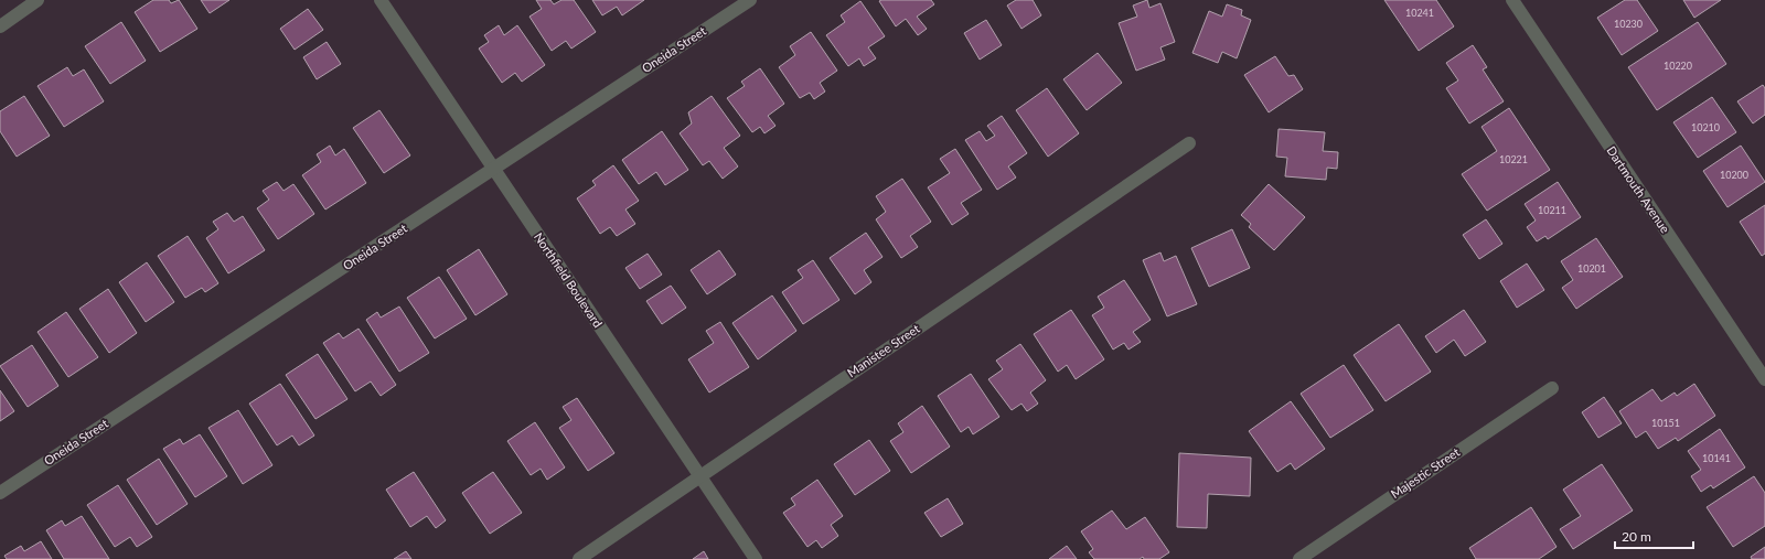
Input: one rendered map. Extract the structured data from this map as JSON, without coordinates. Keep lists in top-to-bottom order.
{
  "streets": {
    "street": [
      "Oneida Street",
      "Dartmouth Avenue",
      "Northfield Boulevard",
      "Manistee Street",
      "Majestic Street"
    ]
  },
  "crossings": [
    ["Oneida Street", "Northfield Boulevard"],
    ["Northfield Boulevard", "Manistee Street"]
  ],
  "house_numbers": [
    "10241",
    "10230",
    "10220",
    "10210",
    "10221",
    "10200",
    "10211",
    "10201",
    "10151",
    "10141"
  ],
  "scale_bar": "20 m"
}
